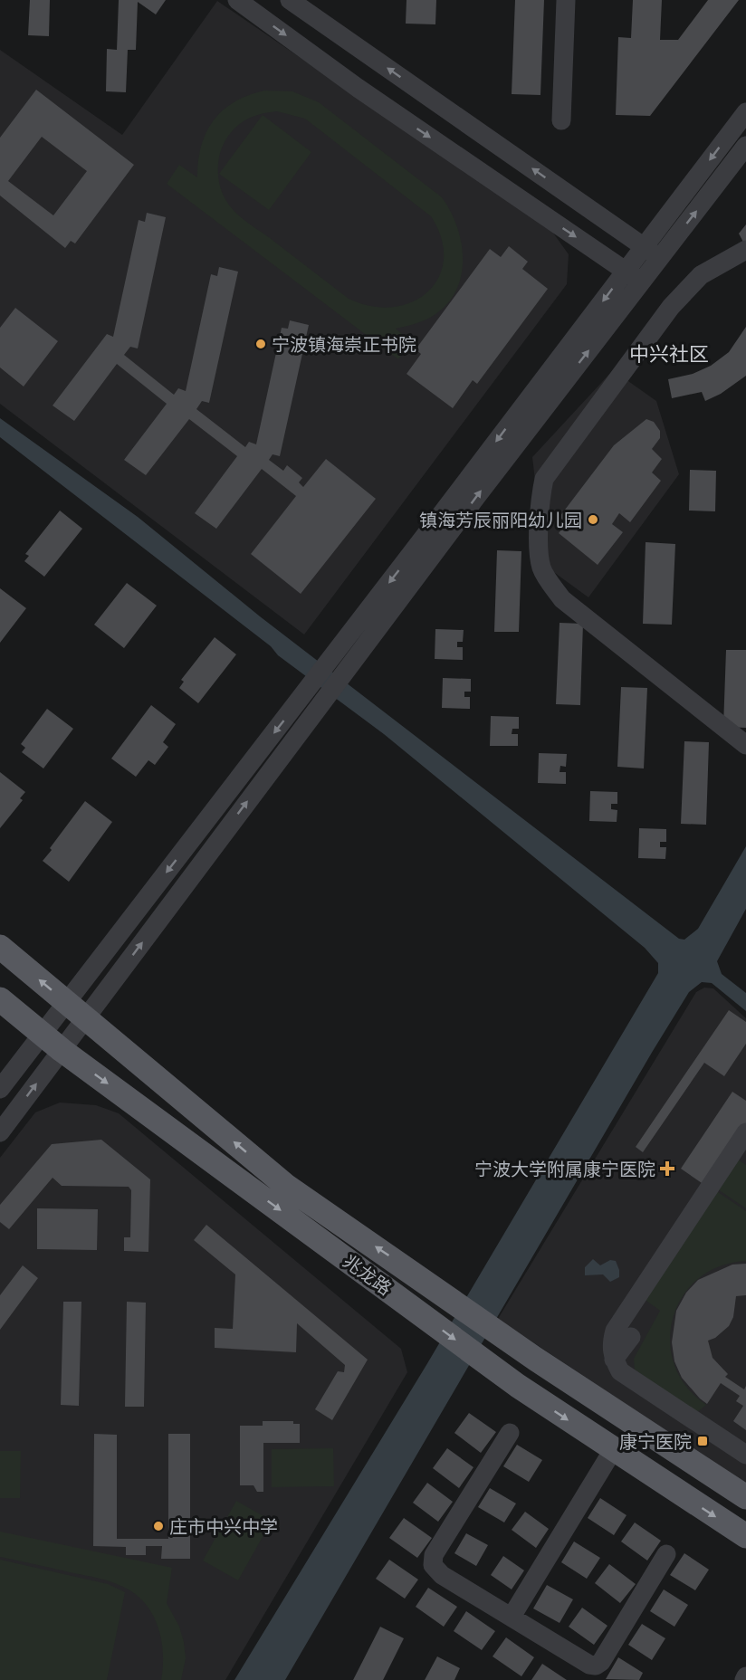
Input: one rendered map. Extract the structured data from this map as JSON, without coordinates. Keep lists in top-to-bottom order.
{
  "streets": {
    "main road": ["兆龙路"]
  },
  "districts": ["中兴社区"],
  "places": {
    "other": ["宁波镇海崇正书院", "镇海芳辰丽阳幼儿园", "庄市中兴中学"],
    "health": ["宁波大学附属康宁医院"],
    "transit": ["康宁医院"]
  }
}
